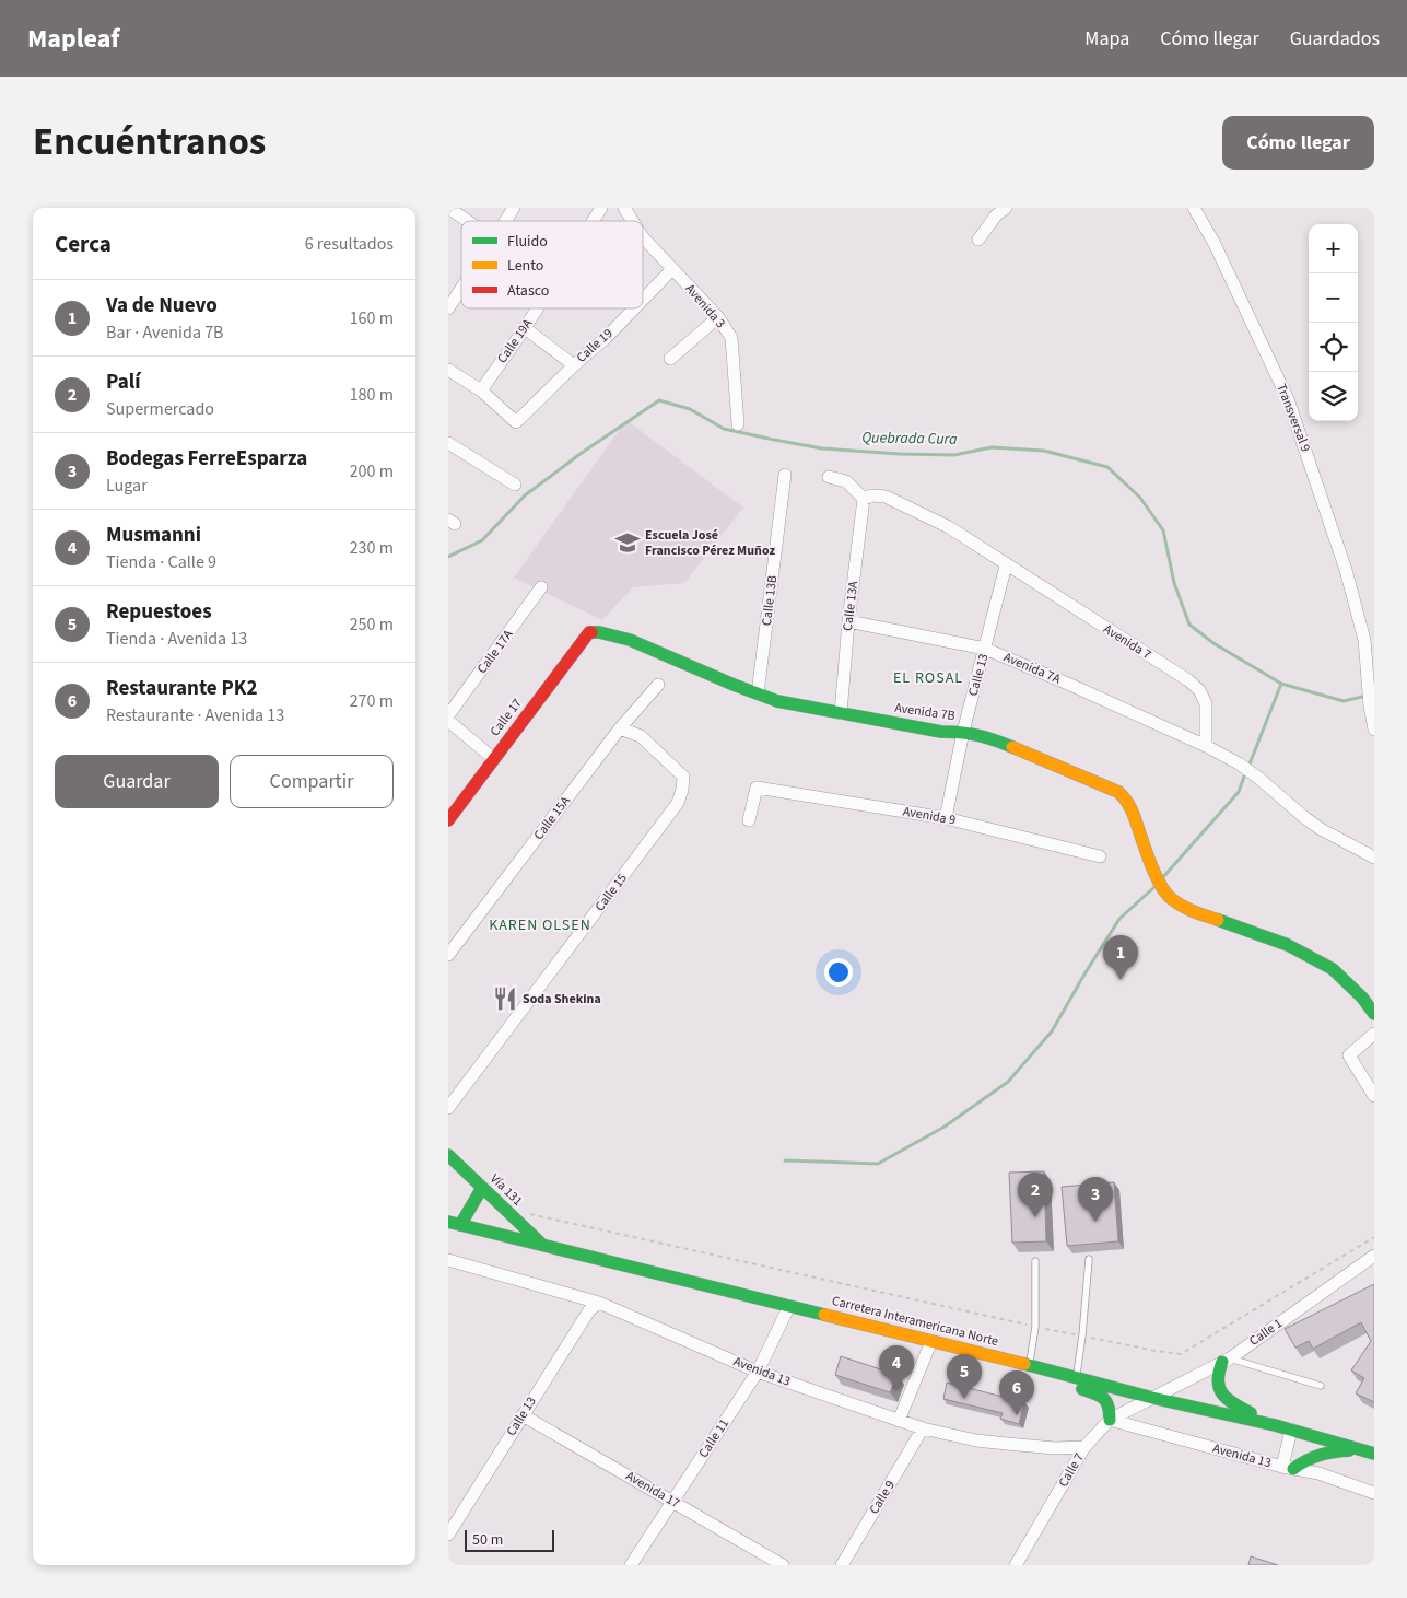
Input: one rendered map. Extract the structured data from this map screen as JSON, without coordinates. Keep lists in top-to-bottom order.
{
  "streets": {
    "main road": [
      "Avenida 7B",
      "Calle 17",
      "Vía 131",
      "Carretera Interamericana Norte"
    ],
    "street": [
      "Avenida 3",
      "Calle 19A",
      "Calle 19",
      "Transversal 9",
      "Calle 13B",
      "Calle 13A",
      "Avenida 7",
      "Calle 17A",
      "Avenida 7A",
      "Calle 13",
      "Avenida 9",
      "Calle 15A",
      "Calle 15",
      "Calle 1",
      "Avenida 13",
      "Calle 11",
      "Calle 7",
      "Avenida 17",
      "Calle 9"
    ]
  },
  "crossings": [
    ["Avenida 3", "Calle 19"],
    ["Calle 19A", "Calle 19"],
    ["Calle 13B", "Avenida 7B"],
    ["Calle 13A", "Avenida 7"],
    ["Calle 13A", "Avenida 7A"],
    ["Calle 13A", "Avenida 7B"],
    ["Avenida 7", "Avenida 7A"],
    ["Avenida 7", "Calle 13"],
    ["Avenida 7A", "Calle 13"],
    ["Calle 13", "Avenida 7B"],
    ["Calle 13", "Avenida 9"],
    ["Calle 13", "Avenida 13"],
    ["Calle 13", "Avenida 17"],
    ["Avenida 7B", "Calle 17"],
    ["Calle 15A", "Calle 15"],
    ["Vía 131", "Carretera Interamericana Norte"],
    ["Carretera Interamericana Norte", "Calle 1"],
    ["Carretera Interamericana Norte", "Calle 11"],
    ["Carretera Interamericana Norte", "Calle 7"],
    ["Calle 1", "Calle 7"],
    ["Avenida 13", "Calle 11"],
    ["Avenida 13", "Calle 7"],
    ["Avenida 13", "Calle 9"],
    ["Calle 11", "Avenida 17"]
  ],
  "districts": ["EL ROSAL", "KAREN OLSEN"],
  "water": ["Quebrada Cura"],
  "places": {
    "school or university": ["Escuela José Francisco Pérez Muñoz"],
    "restaurant": ["Soda Shekina"]
  },
  "legend": ["Fluido", "Lento", "Atasco"],
  "scale_bar": "50 m",
  "page": {
    "header": "Mapleaf",
    "nav": ["Mapa", "Cómo llegar", "Guardados"],
    "title": "Encuéntranos",
    "buttons": [
      "Cómo llegar",
      ["Guardar", "Compartir"]
    ],
    "heading": ["Cerca", "6 resultados"],
    "map_buttons": ["+", "−"],
    "list": [
      {
        "mark": "1",
        "name": "Va de Nuevo",
        "note": "Bar · Avenida 7B",
        "value": "160 m"
      },
      {
        "mark": "2",
        "name": "Palí",
        "note": "Supermercado",
        "value": "180 m"
      },
      {
        "mark": "3",
        "name": "Bodegas FerreEsparza",
        "note": "Lugar",
        "value": "200 m"
      },
      {
        "mark": "4",
        "name": "Musmanni",
        "note": "Tienda · Calle 9",
        "value": "230 m"
      },
      {
        "mark": "5",
        "name": "Repuestoes",
        "note": "Tienda · Avenida 13",
        "value": "250 m"
      },
      {
        "mark": "6",
        "name": "Restaurante PK2",
        "note": "Restaurante · Avenida 13",
        "value": "270 m"
      }
    ],
    "pins": [
      "1",
      "2",
      "3",
      "4",
      "5",
      "6"
    ],
    "scale": "50 m"
  }
}
